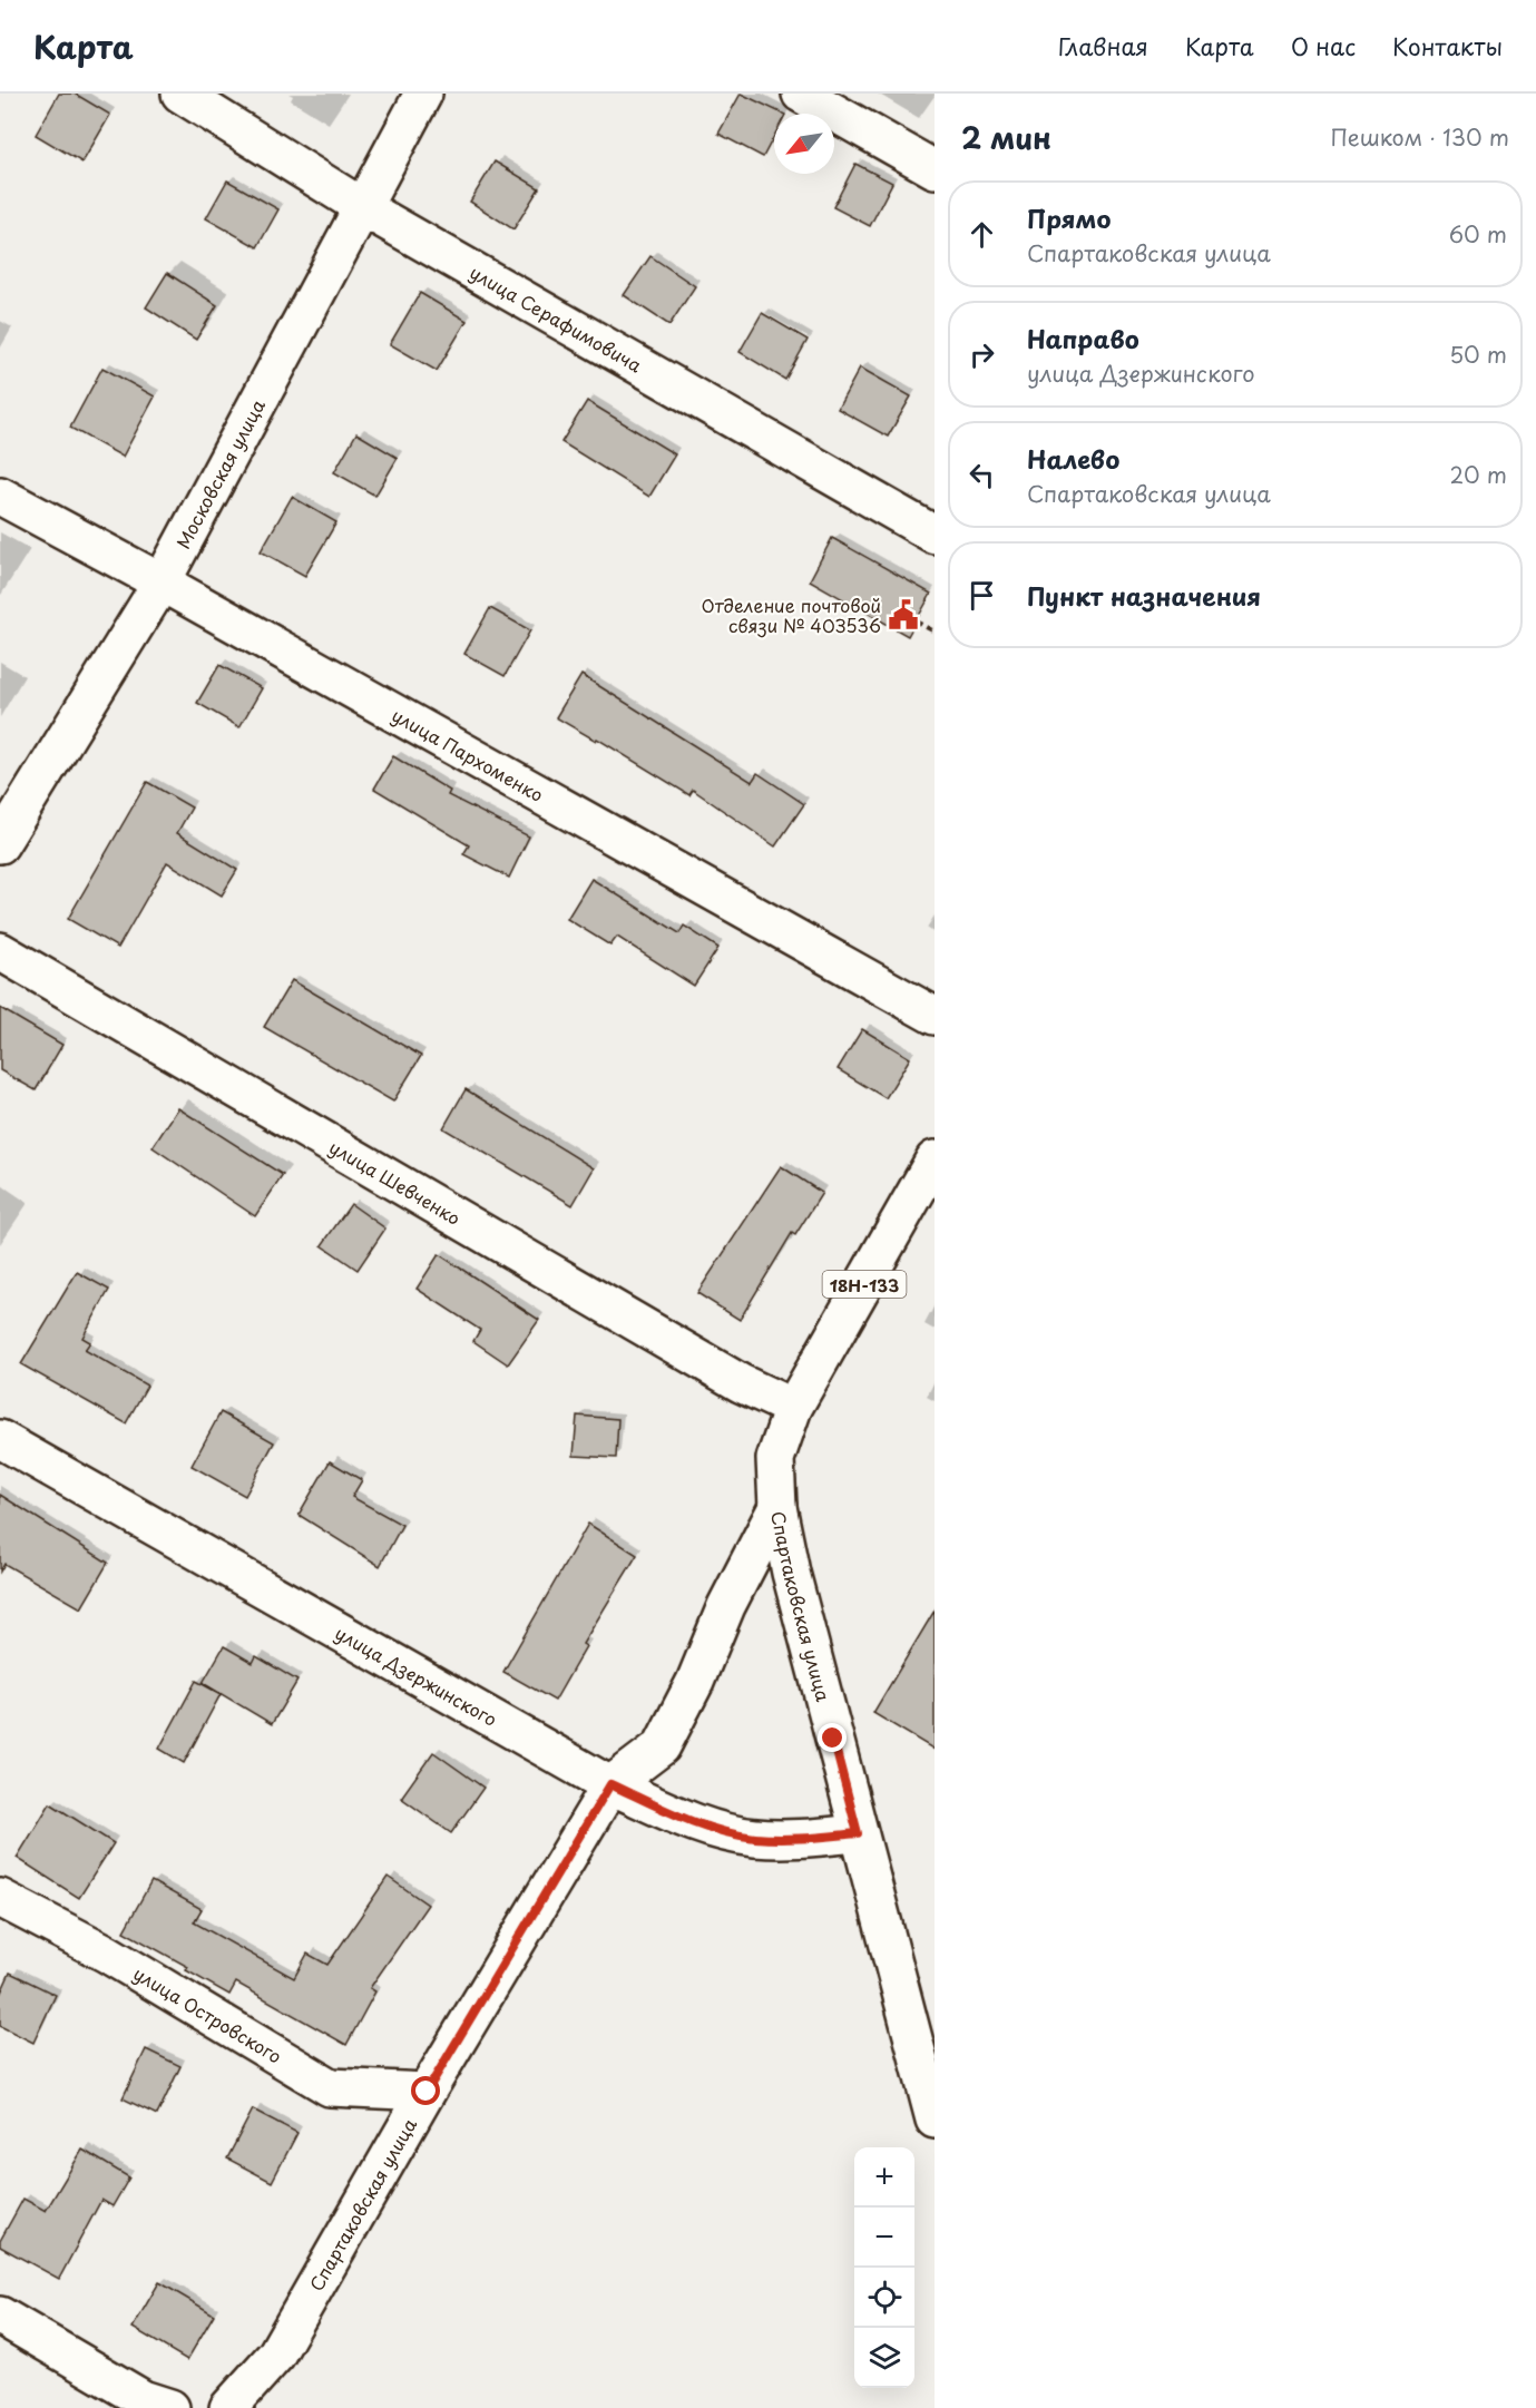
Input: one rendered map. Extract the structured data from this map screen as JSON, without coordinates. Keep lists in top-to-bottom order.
{
  "streets": {
    "street": [
      "улица Серафимовича",
      "Московская улица",
      "улица Пархоменко",
      "улица Шевченко",
      "18Н-133",
      "Спартаковская улица",
      "улица Дзержинского",
      "улица Островского"
    ]
  },
  "crossings": [
    ["улица Серафимовича", "Московская улица"],
    ["Московская улица", "улица Пархоменко"],
    ["улица Шевченко", "Спартаковская улица"],
    ["Спартаковская улица", "улица Дзержинского"],
    ["Спартаковская улица", "улица Островского"]
  ],
  "places": {
    "public building": ["Отделение почтовой связи № 403536"]
  },
  "north": "bottom left",
  "page": {
    "header": "Карта",
    "nav": [
      "Главная",
      "Карта",
      "О нас",
      "Контакты"
    ],
    "heading": ["2 мин", "Пешком · 130 m"],
    "list": [
      ["Прямо", "Спартаковская улица", "60 m"],
      ["Направо", "улица Дзержинского", "50 m"],
      ["Налево", "Спартаковская улица", "20 m"],
      "Пункт назначения"
    ],
    "map_buttons": ["+", "−"]
  }
}
